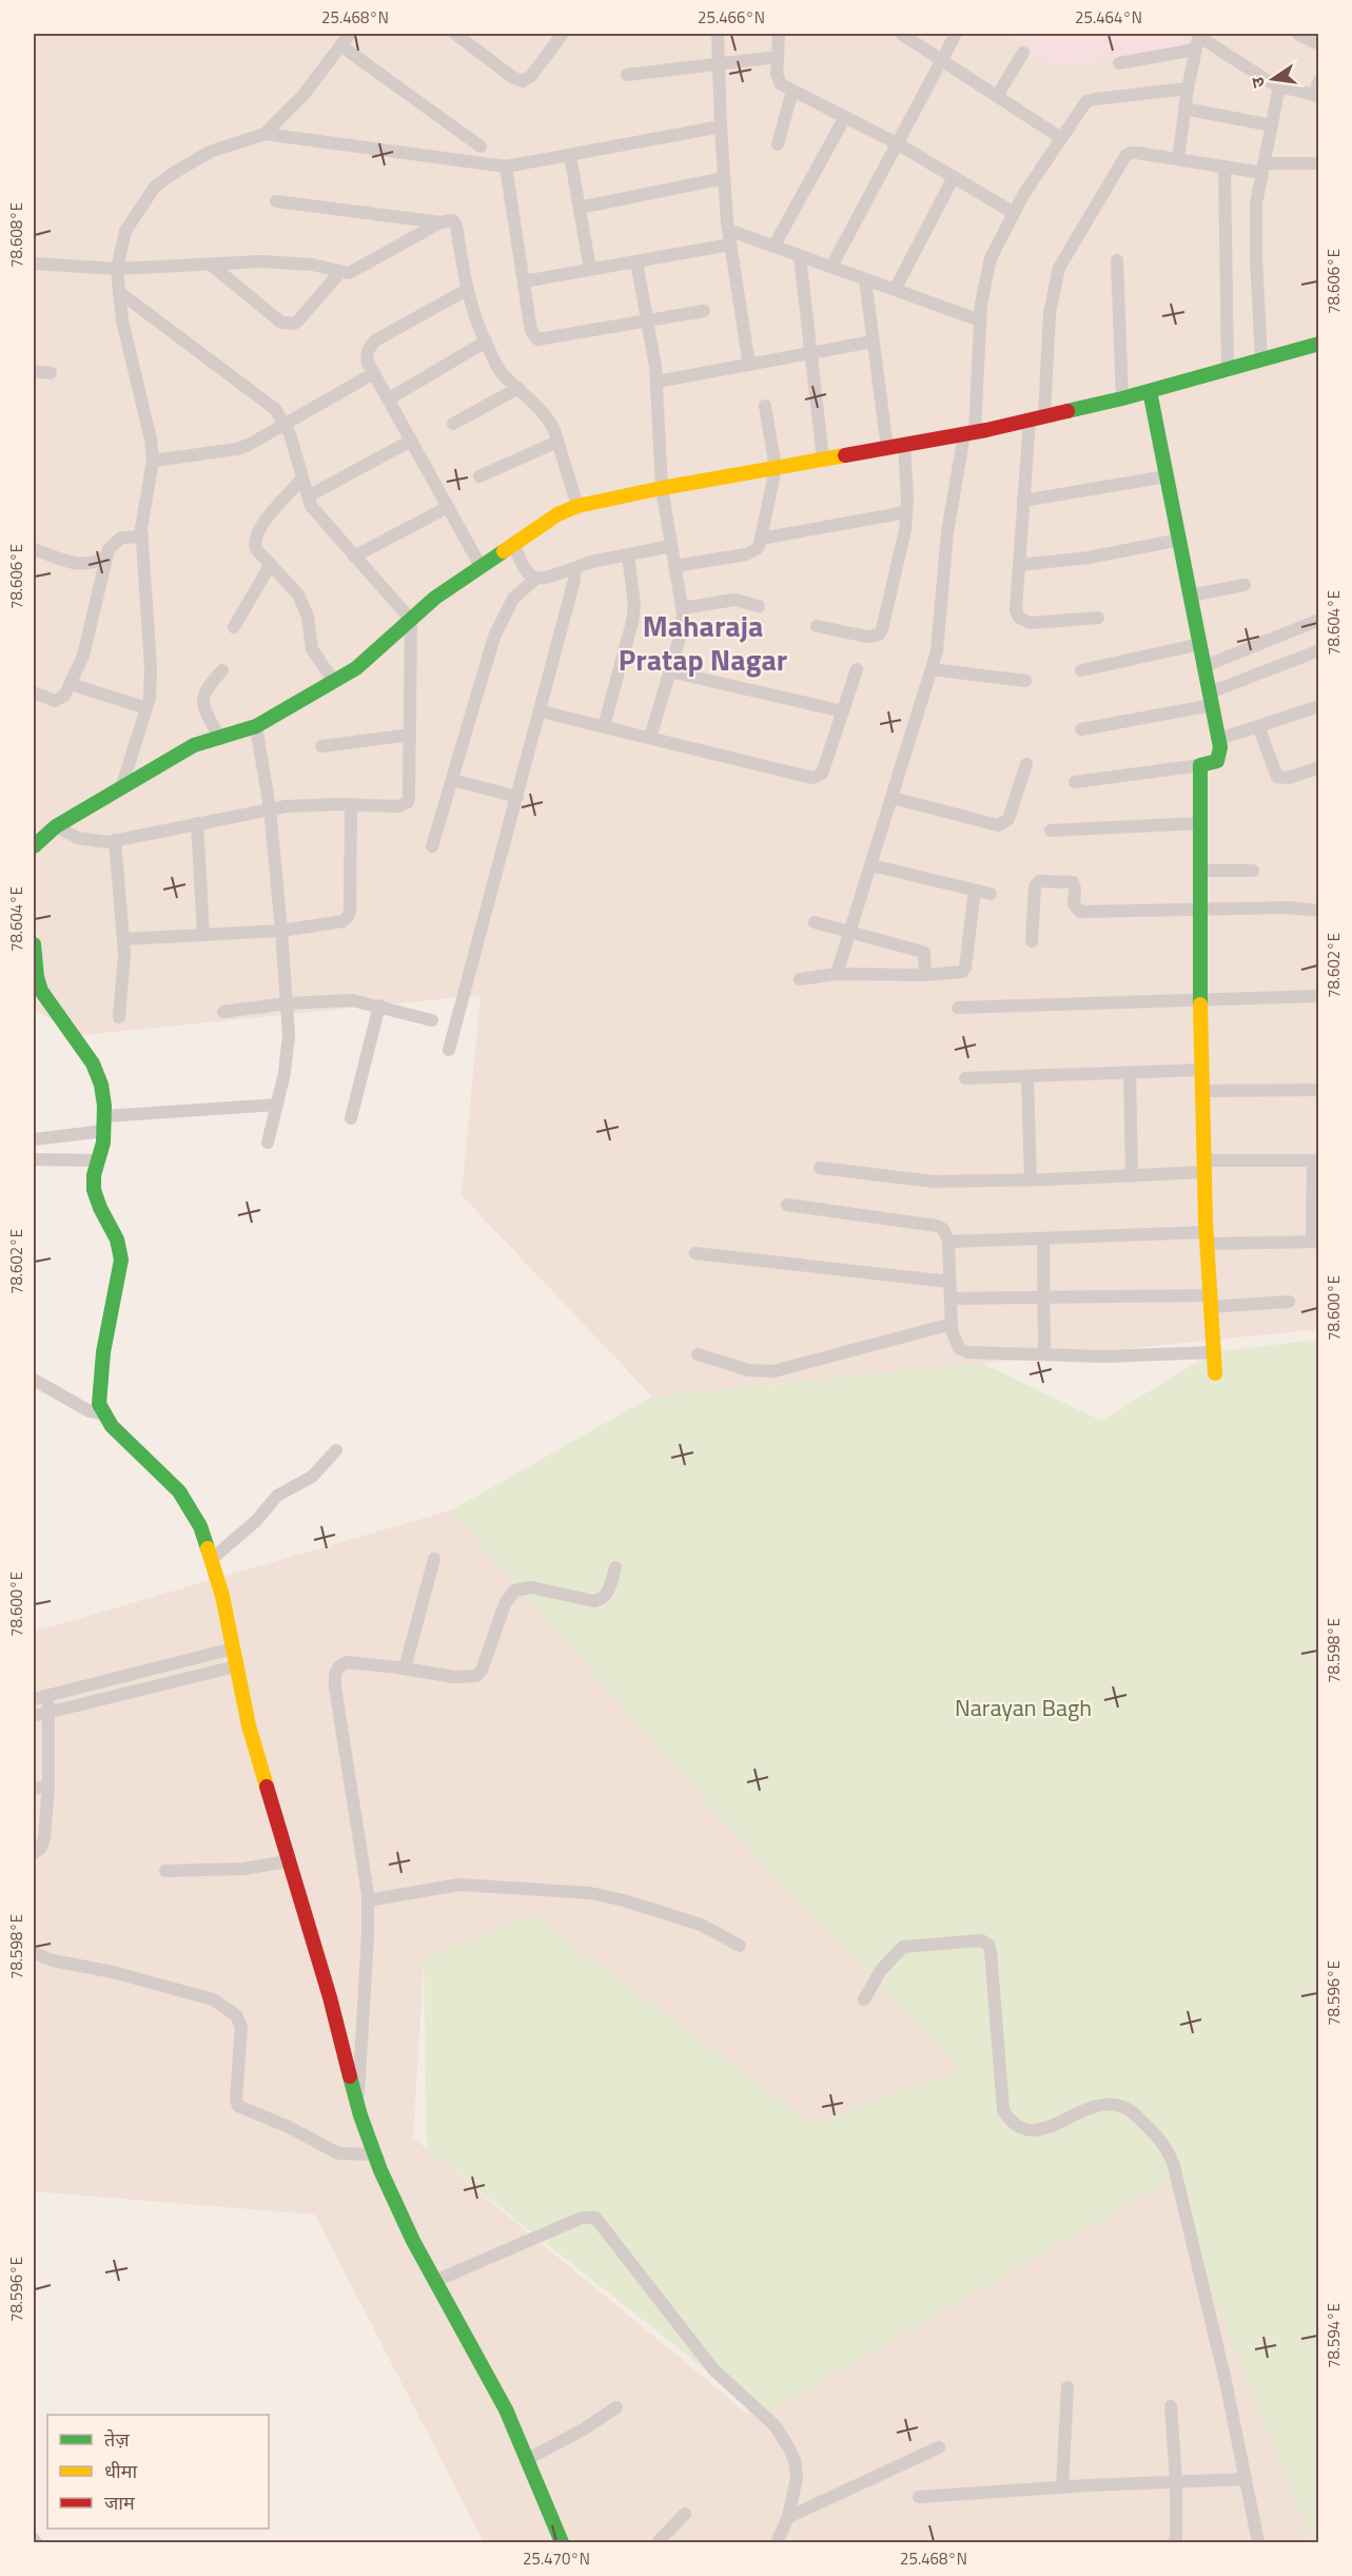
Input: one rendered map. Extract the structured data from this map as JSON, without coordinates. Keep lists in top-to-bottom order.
{
  "districts": ["Maharaja Pratap Nagar"],
  "parks": ["Narayan Bagh"],
  "legend": ["तेज़", "धीमा", "जाम"],
  "north": "left",
  "coordinates": [
    "25.468°N",
    "25.466°N",
    "25.464°N",
    "78.608°E",
    "78.606°E",
    "78.604°E",
    "78.602°E",
    "78.600°E",
    "78.598°E",
    "78.596°E",
    "78.594°E",
    "25.470°N"
  ]
}
